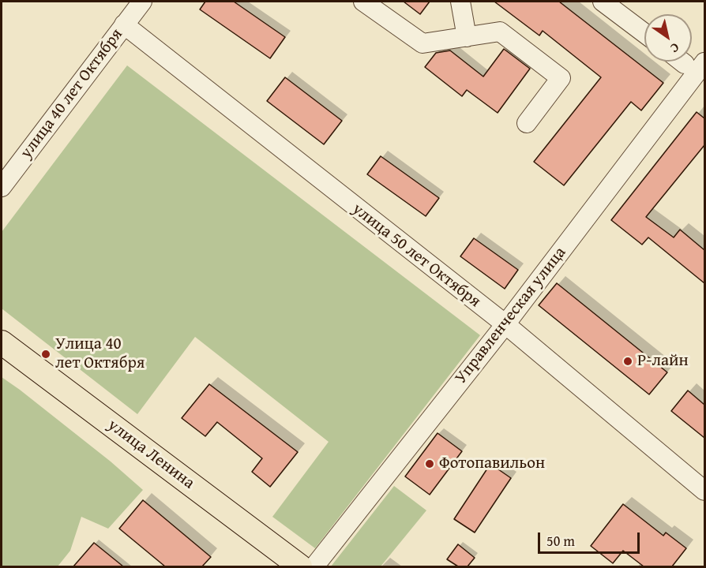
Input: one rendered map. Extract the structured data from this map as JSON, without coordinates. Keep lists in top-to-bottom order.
{
  "streets": {
    "main road": ["улица Ленина"],
    "street": ["улица 40 лет Октября", "улица 50 лет Октября", "Управленческая улица"]
  },
  "crossings": [
    ["улица 40 лет Октября", "улица 50 лет Октября"],
    ["улица 50 лет Октября", "Управленческая улица"]
  ],
  "places": ["Улица 40 лет Октября", "Р-лайн", "Фотопавильон"],
  "scale_bar": "50 m",
  "north": "bottom right"
}
